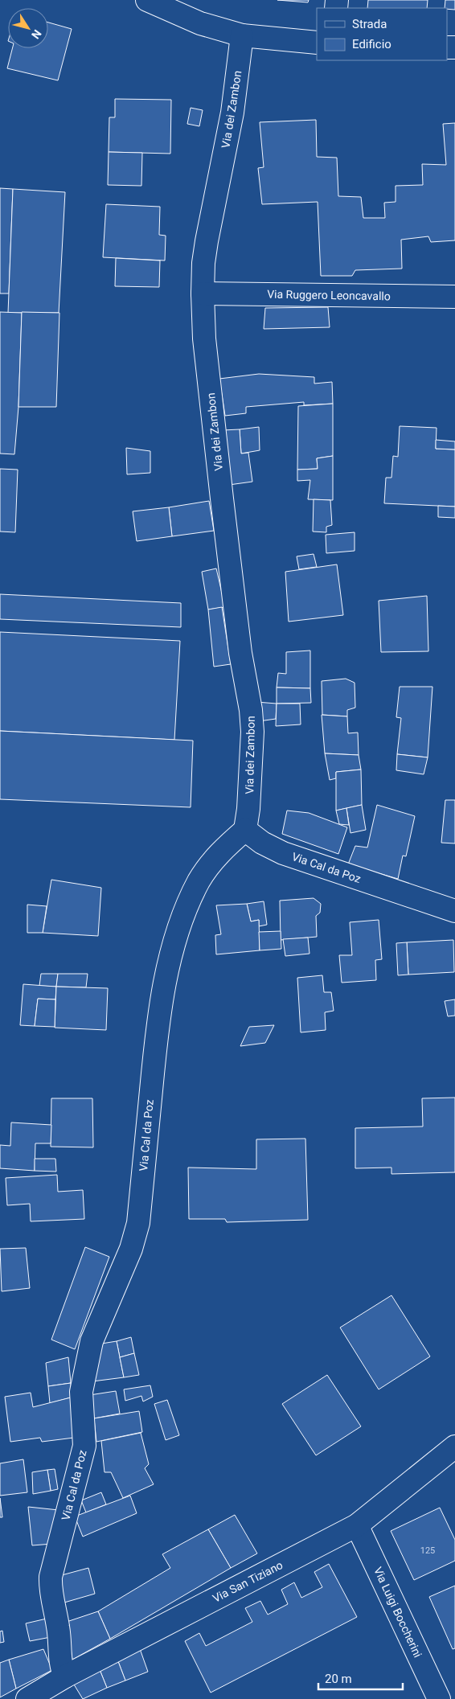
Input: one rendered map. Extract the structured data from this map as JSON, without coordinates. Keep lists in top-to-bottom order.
{
  "streets": {
    "street": [
      "Via dei Zambon",
      "Via Ruggero Leoncavallo",
      "Via Cal da Poz",
      "Via San Tiziano",
      "Via Luigi Boccherini"
    ]
  },
  "crossings": [
    ["Via dei Zambon", "Via Ruggero Leoncavallo"],
    ["Via dei Zambon", "Via Cal da Poz"],
    ["Via Cal da Poz", "Via San Tiziano"],
    ["Via San Tiziano", "Via Luigi Boccherini"]
  ],
  "house_numbers": ["125"],
  "legend": ["Strada", "Edificio"],
  "scale_bar": "20 m",
  "north": "bottom right"
}
